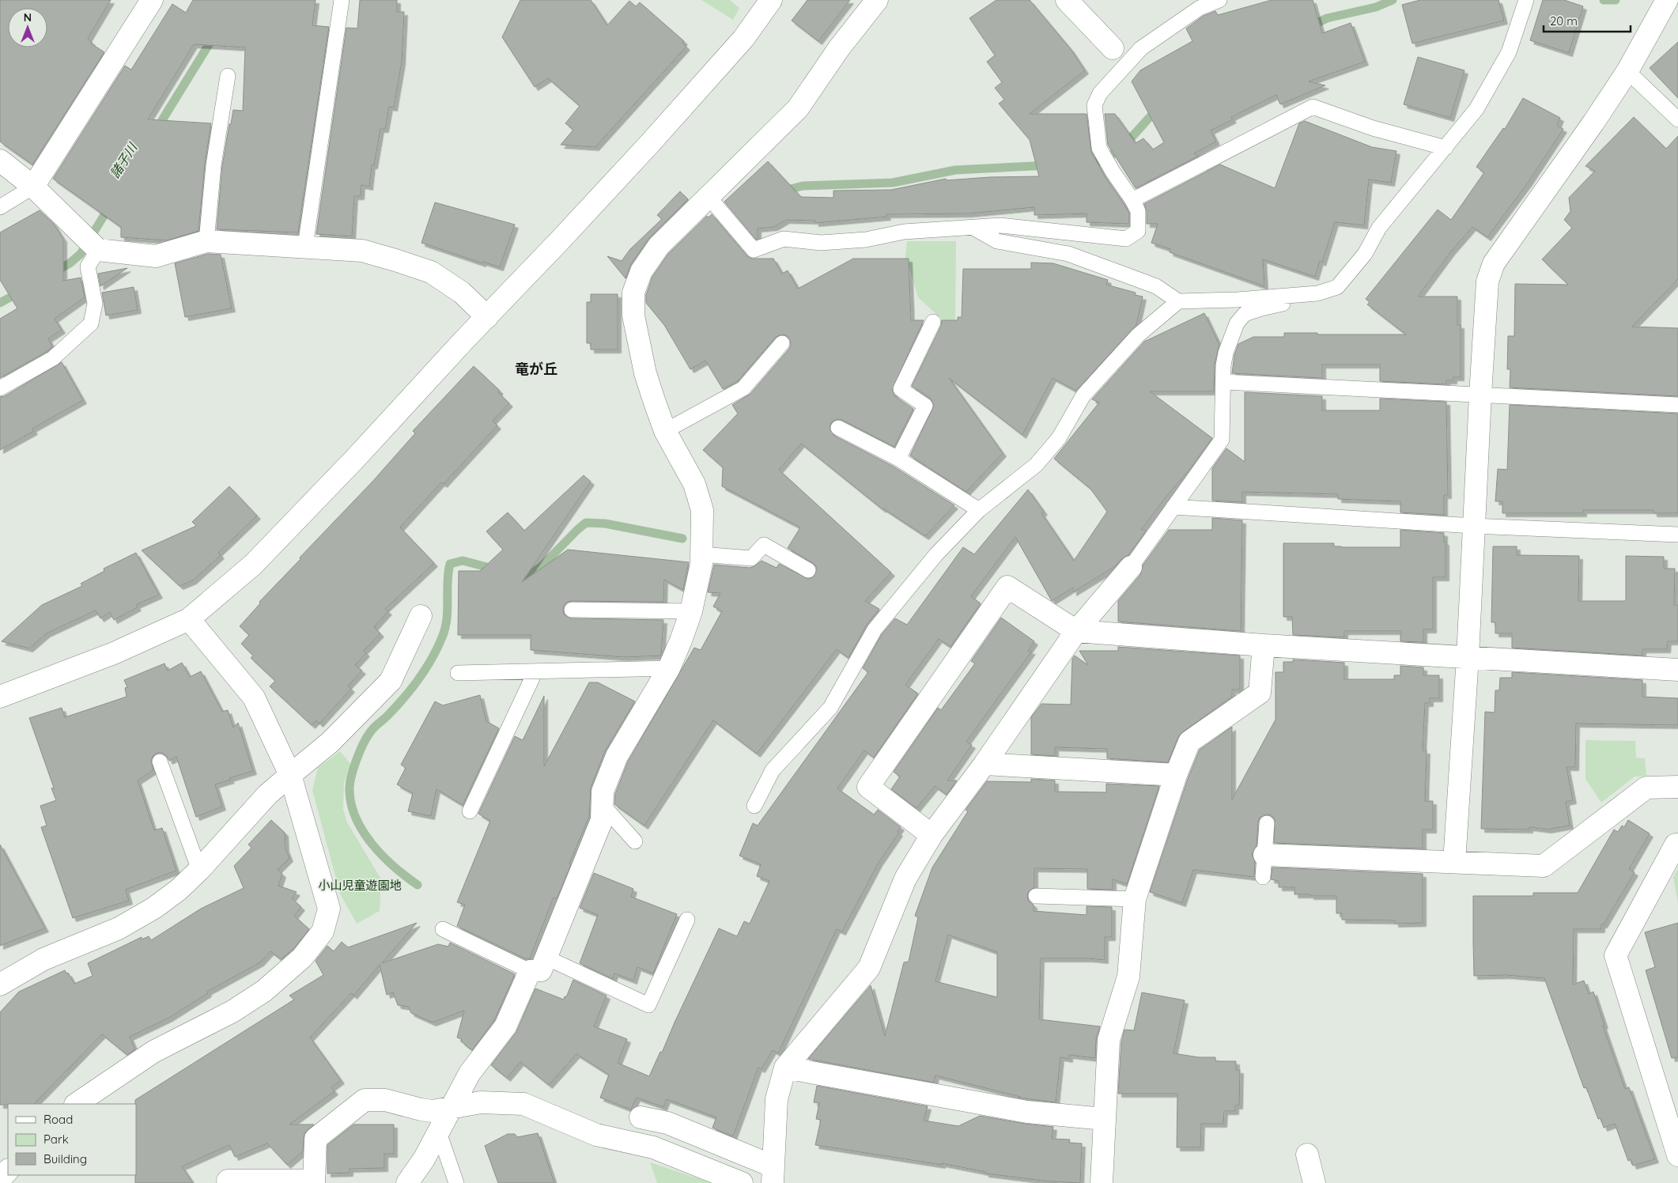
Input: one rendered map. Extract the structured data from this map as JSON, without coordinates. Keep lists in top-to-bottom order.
{
  "districts": ["竜が丘"],
  "water": ["諸子川"],
  "parks": ["小山児童遊園地"],
  "legend": ["Road", "Park", "Building"],
  "scale_bar": "20 m",
  "north": "top"
}
